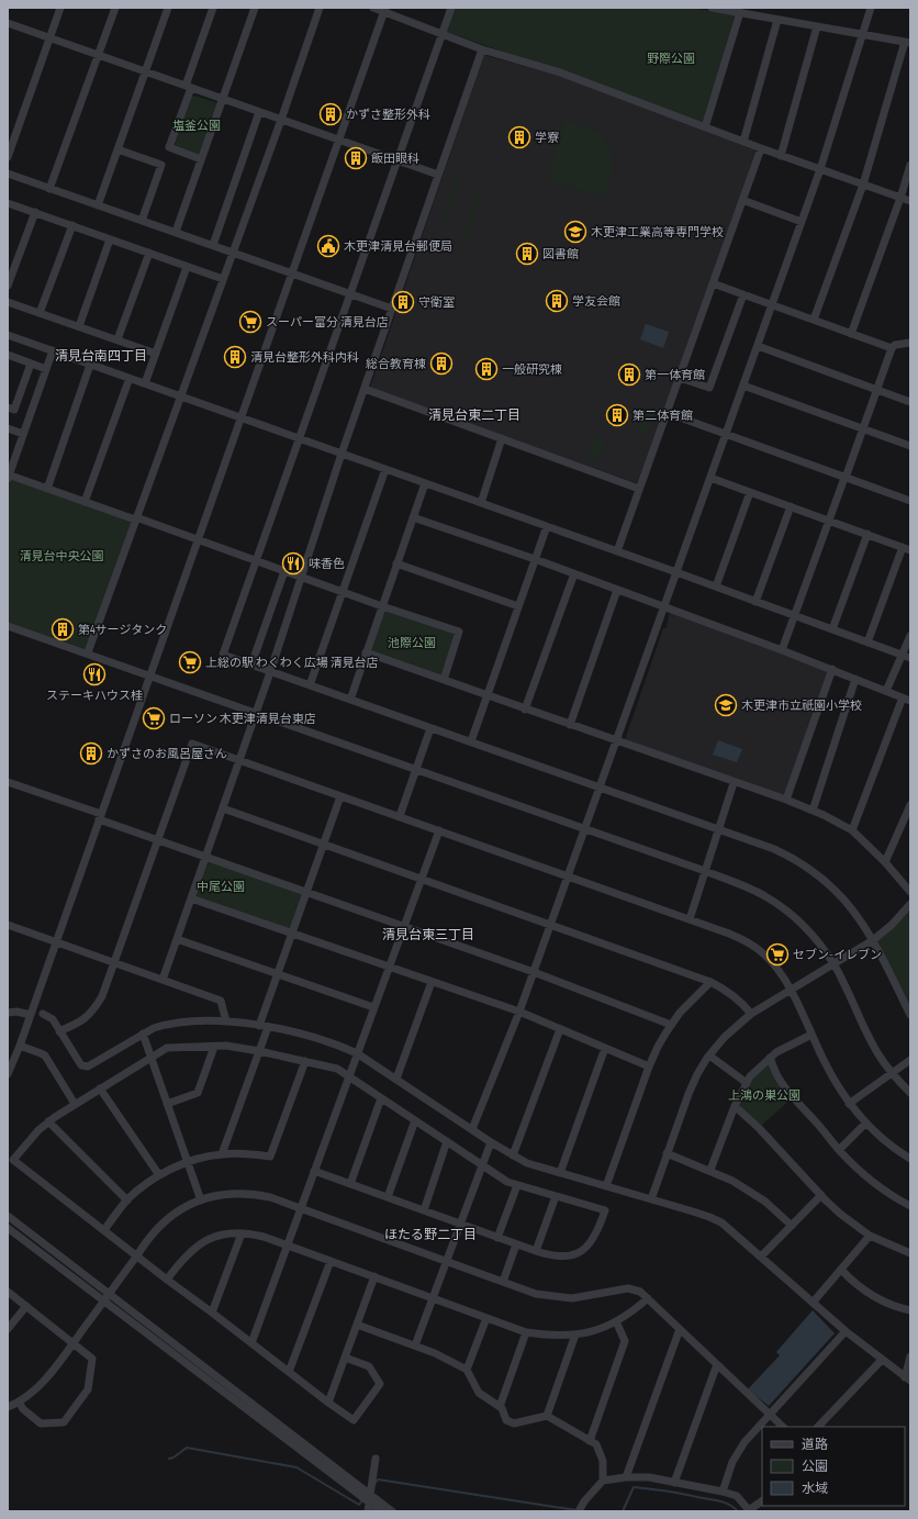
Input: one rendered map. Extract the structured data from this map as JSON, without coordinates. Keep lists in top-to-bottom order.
{
  "districts": [
    "清見台南四丁目",
    "清見台東二丁目",
    "清見台東三丁目",
    "ほたる野二丁目"
  ],
  "parks": [
    "野際公園",
    "塩釜公園",
    "清見台中央公園",
    "池際公園",
    "中尾公園",
    "上鴻の巣公園"
  ],
  "places": {
    "building": [
      "かずさ整形外科",
      "学寮",
      "飯田眼科",
      "図書館",
      "学友会館",
      "守衛室",
      "清見台整形外科内科",
      "総合教育棟",
      "一般研究棟",
      "第一体育館",
      "第二体育館",
      "第4サージタンク",
      "かずさのお風呂屋さん"
    ],
    "school or university": ["木更津工業高等専門学校", "木更津市立祇園小学校"],
    "public building": ["木更津清見台郵便局"],
    "supermarket": [
      "スーパー富分 清見台店",
      "上総の駅 わくわく広場 清見台店",
      "ローソン 木更津清見台東店",
      "セブン-イレブン"
    ],
    "restaurant": ["味香色", "ステーキハウス桂"]
  },
  "legend": ["道路", "公園", "水域"]
}
